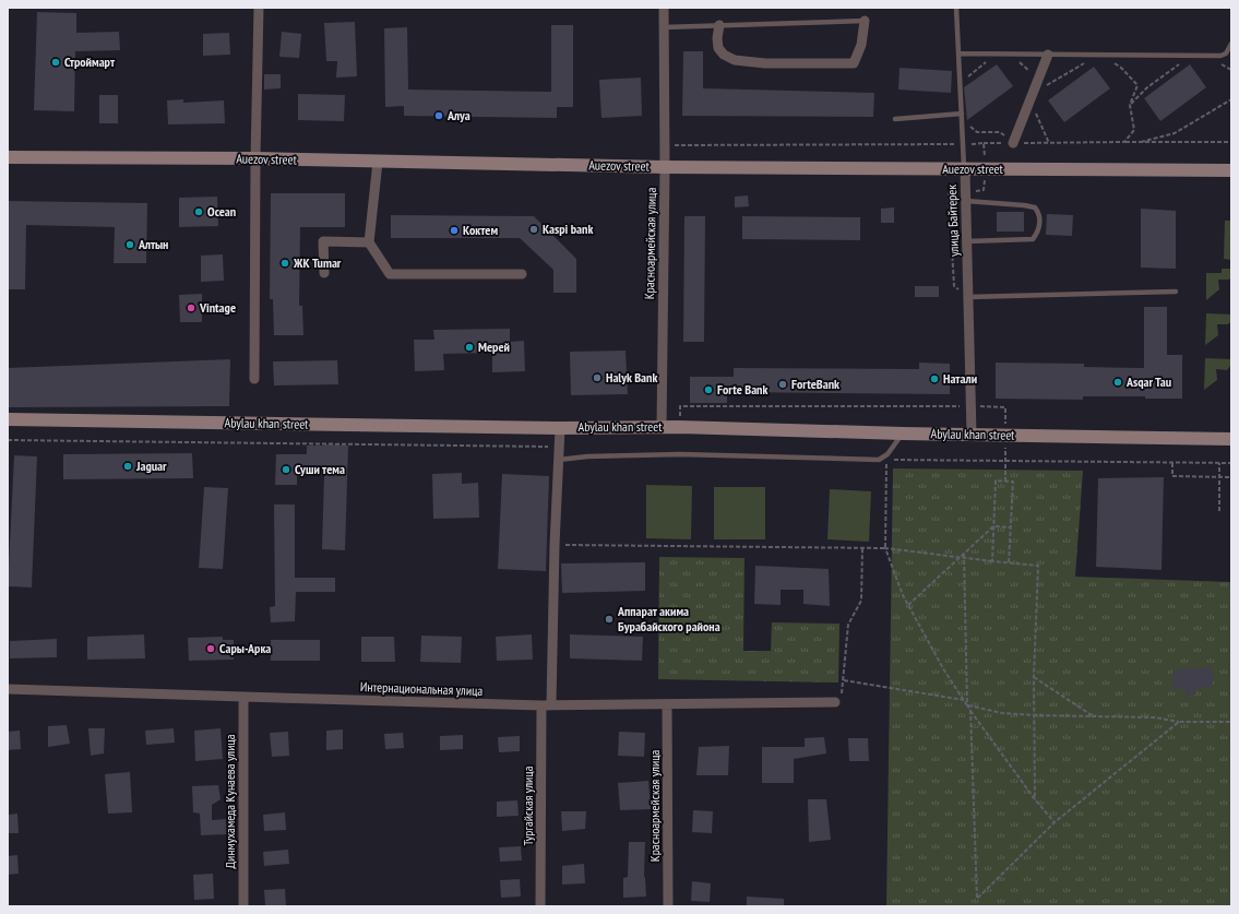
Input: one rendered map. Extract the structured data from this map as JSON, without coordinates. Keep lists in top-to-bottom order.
{
  "streets": {
    "street": [
      "Auezov street",
      "улица Байтерек",
      "Красноармейская улица",
      "Abylau khan street",
      "Интернациональная улица",
      "Динмухамеда Кунаева улица",
      "Тургайская улица"
    ]
  },
  "crossings": [
    ["Auezov street", "улица Байтерек"],
    ["Auezov street", "Красноармейская улица"],
    ["улица Байтерек", "Abylau khan street"],
    ["Красноармейская улица", "Abylau khan street"],
    ["Красноармейская улица", "Интернациональная улица"],
    ["Abylau khan street", "Тургайская улица"],
    ["Интернациональная улица", "Динмухамеда Кунаева улица"],
    ["Интернациональная улица", "Тургайская улица"]
  ],
  "places": [
    "Строймарт",
    "Алуа",
    "Ocean",
    "Kaspi bank",
    "Коктем",
    "Алтын",
    "ЖК Tumar",
    "Vintage",
    "Мерей",
    "Halyk Bank",
    "Натали",
    "Asqar Tau",
    "ForteBank",
    "Forte Bank",
    "Jaguar",
    "Суши тема",
    "Аппарат акима Бурабайского района",
    "Сары-Арка"
  ]
}
